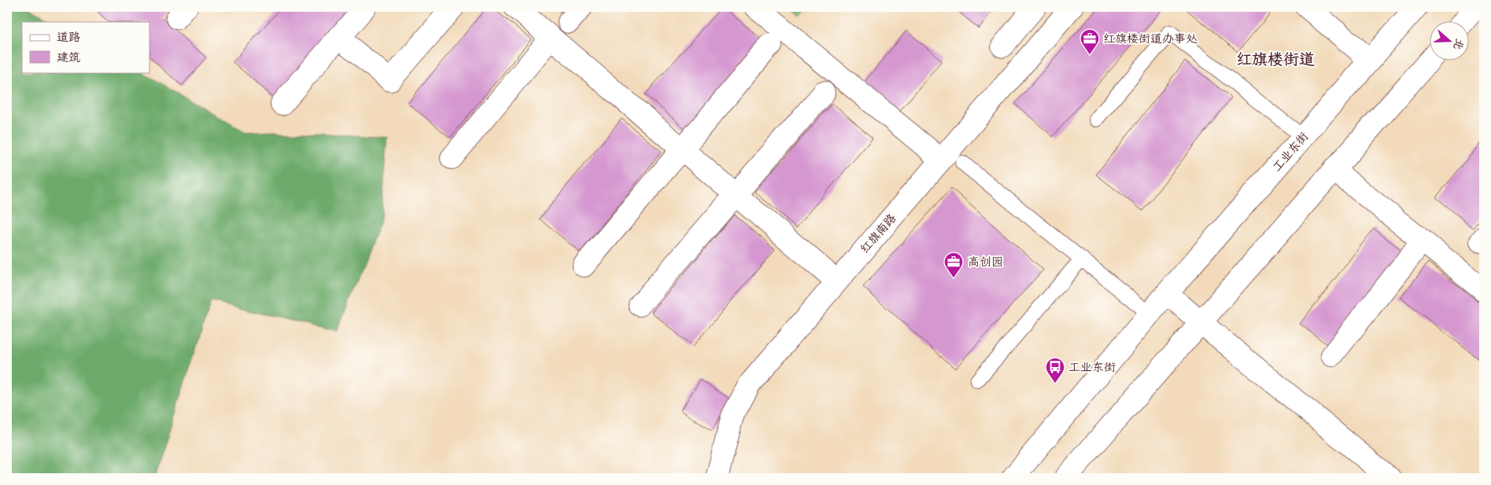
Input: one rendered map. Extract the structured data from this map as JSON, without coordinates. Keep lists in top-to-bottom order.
{
  "streets": {
    "street": ["工业东街", "红旗南路"]
  },
  "districts": ["红旗楼街道"],
  "places": {
    "office": ["红旗楼街道办事处", "高创园"],
    "bus stop": ["工业东街"]
  },
  "legend": ["道路", "建筑"],
  "north": "right"
}
